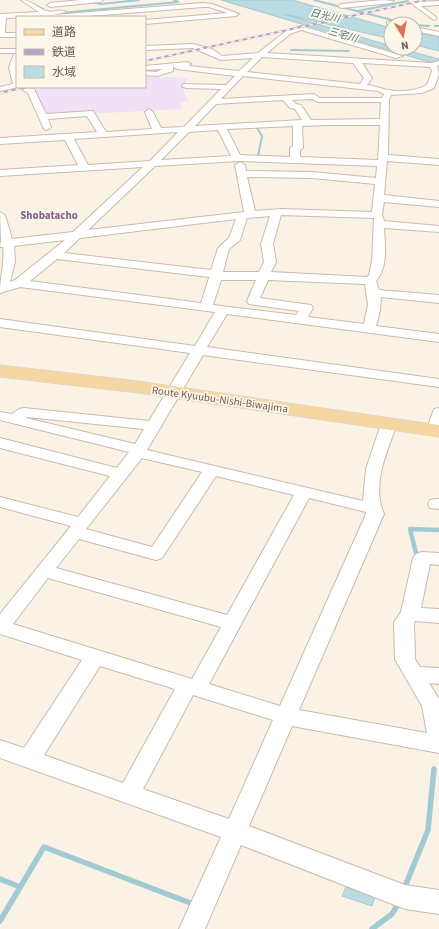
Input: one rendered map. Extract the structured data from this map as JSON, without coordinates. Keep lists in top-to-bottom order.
{
  "streets": {
    "main road": ["Route Kyuubu-Nishi-Biwajima"]
  },
  "districts": ["Shobatacho"],
  "water": ["日光川", "三宅川"],
  "legend": ["道路", "鉄道", "水域"],
  "north": "bottom"
}
